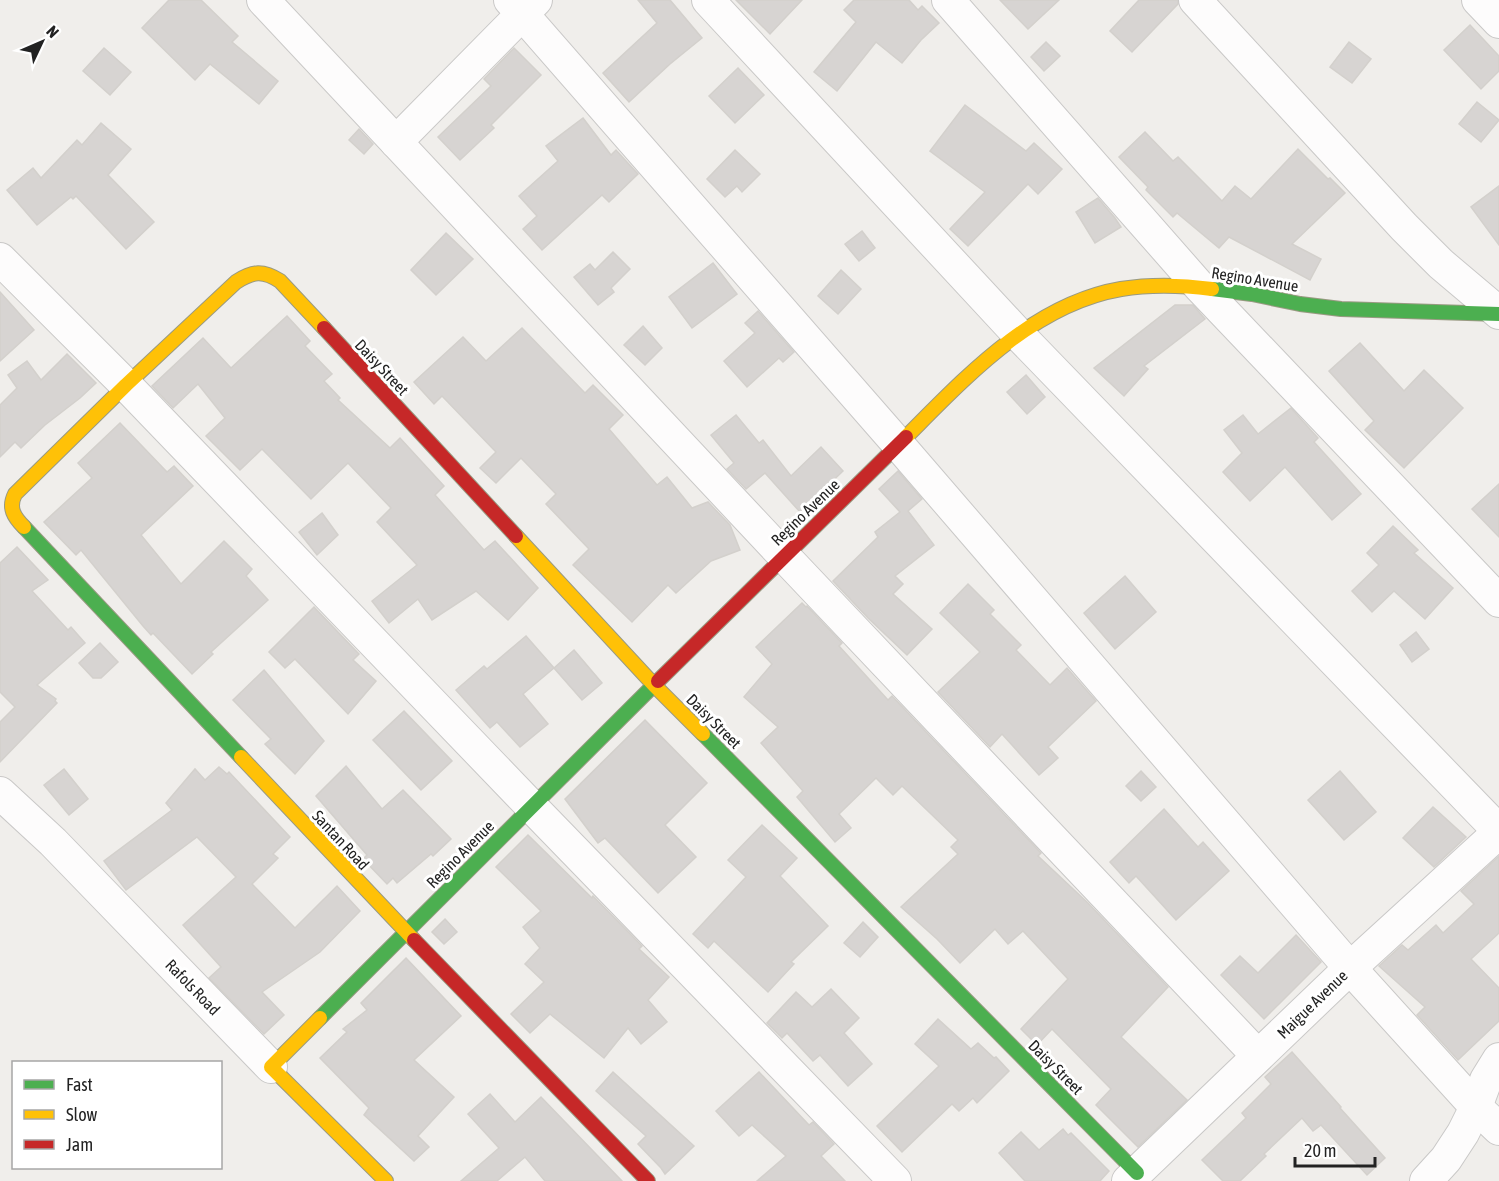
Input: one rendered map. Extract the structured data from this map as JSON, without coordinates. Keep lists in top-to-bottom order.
{
  "streets": {
    "street": [
      "Regino Avenue",
      "Daisy Street",
      "Santan Road",
      "Rafols Road",
      "Maigue Avenue"
    ]
  },
  "crossings": [
    ["Regino Avenue", "Daisy Street"],
    ["Regino Avenue", "Santan Road"],
    ["Regino Avenue", "Rafols Road"],
    ["Daisy Street", "Santan Road"],
    ["Daisy Street", "Maigue Avenue"]
  ],
  "legend": ["Fast", "Slow", "Jam"],
  "scale_bar": "20 m",
  "north": "top right"
}
